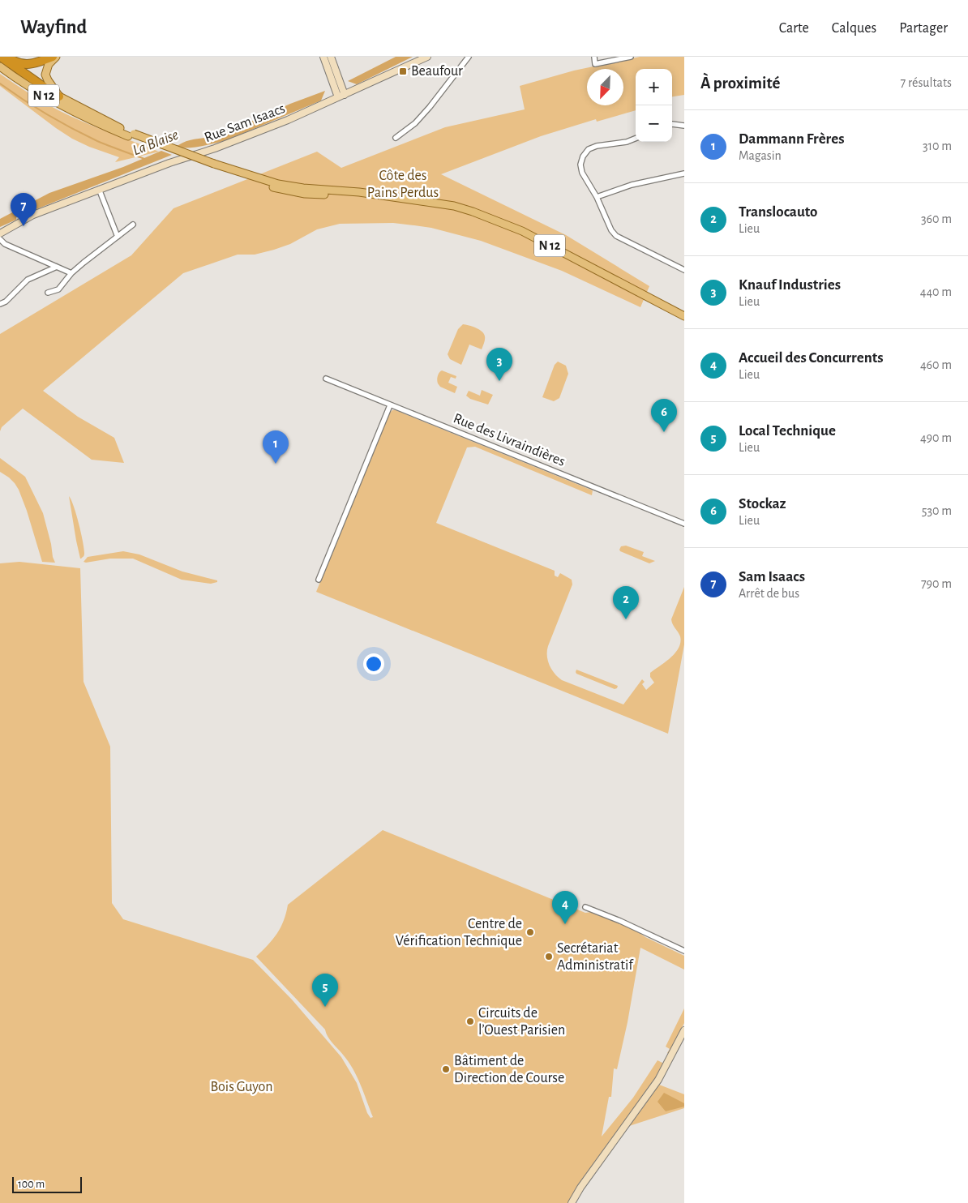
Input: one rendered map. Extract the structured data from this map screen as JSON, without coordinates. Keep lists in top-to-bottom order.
{
  "streets": {
    "highway": ["N 12"],
    "main road": ["Rue Sam Isaacs"],
    "street": ["Rue des Livraindières"]
  },
  "water": ["La Blaise"],
  "parks": ["Côte des Pains Perdus", "Bois Guyon"],
  "places": {
    "transit": ["Beaufour"],
    "other": [
      "Centre de Vérification Technique",
      "Secrétariat Administratif",
      "Circuits de l’Ouest Parisien",
      "Bâtiment de Direction de Course"
    ]
  },
  "scale_bar": "100 m",
  "north": "bottom left",
  "page": {
    "header": "Wayfind",
    "nav": ["Carte", "Calques", "Partager"],
    "heading": ["À proximité", "7 résultats"],
    "map_buttons": ["+", "−"],
    "list": [
      {
        "mark": "1",
        "name": "Dammann Frères",
        "note": "Magasin",
        "value": "310 m"
      },
      {
        "mark": "2",
        "name": "Translocauto",
        "note": "Lieu",
        "value": "360 m"
      },
      {
        "mark": "3",
        "name": "Knauf Industries",
        "note": "Lieu",
        "value": "440 m"
      },
      {
        "mark": "4",
        "name": "Accueil des Concurrents",
        "note": "Lieu",
        "value": "460 m"
      },
      {
        "mark": "5",
        "name": "Local Technique",
        "note": "Lieu",
        "value": "490 m"
      },
      {
        "mark": "6",
        "name": "Stockaz",
        "note": "Lieu",
        "value": "530 m"
      },
      {
        "mark": "7",
        "name": "Sam Isaacs",
        "note": "Arrêt de bus",
        "value": "790 m"
      }
    ],
    "pins": [
      "7",
      "3",
      "6",
      "1",
      "2",
      "4",
      "5"
    ],
    "scale": "100 m"
  }
}
